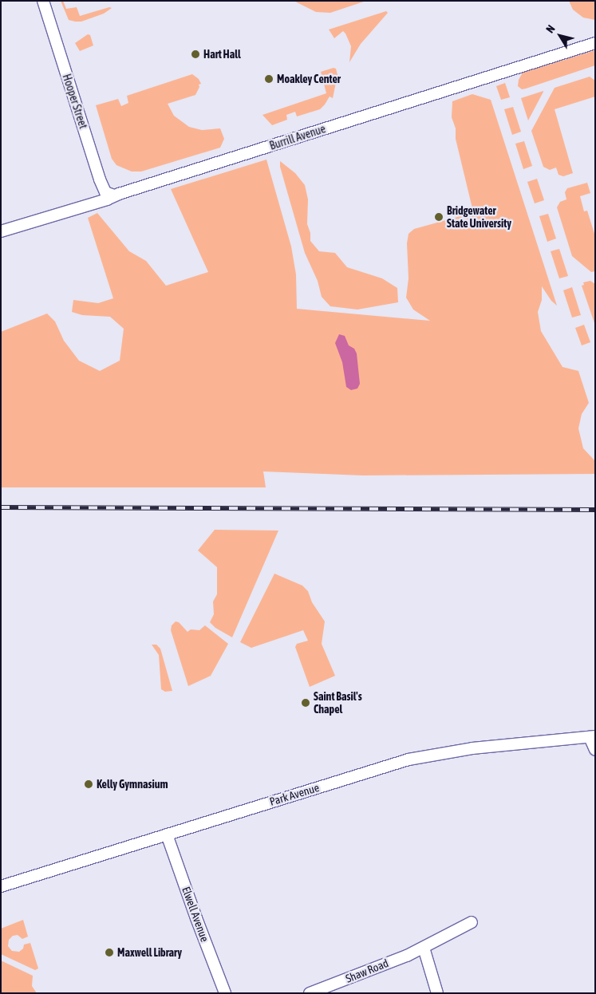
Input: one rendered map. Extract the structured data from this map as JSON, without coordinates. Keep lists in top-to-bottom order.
{
  "streets": {
    "street": [
      "Hooper Street",
      "Burrill Avenue",
      "Park Avenue",
      "Elwell Avenue",
      "Shaw Road"
    ]
  },
  "crossings": [
    ["Hooper Street", "Burrill Avenue"],
    ["Park Avenue", "Elwell Avenue"]
  ],
  "places": [
    "Hart Hall",
    "Moakley Center",
    "Bridgewater State University",
    "Saint Basil's Chapel",
    "Kelly Gymnasium",
    "Maxwell Library"
  ],
  "north": "top left"
}
